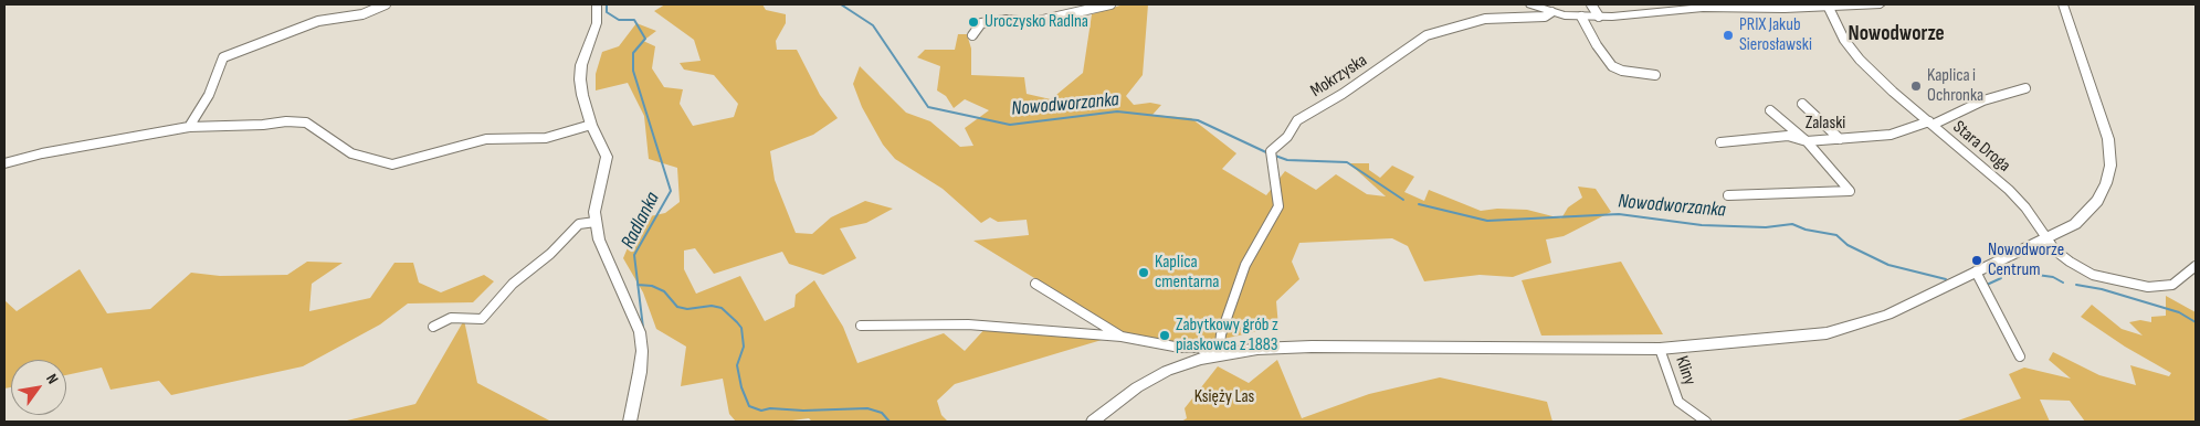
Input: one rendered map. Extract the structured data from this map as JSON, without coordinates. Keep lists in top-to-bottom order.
{
  "streets": {
    "street": [
      "Mokrzyska",
      "Zalaski",
      "Stara Droga",
      "Kliny"
    ]
  },
  "crossings": [
    ["Zalaski", "Stara Droga"]
  ],
  "districts": ["Nowodworze"],
  "water": ["Nowodworzanka", "Radlanka"],
  "parks": ["Księży Las"],
  "places": [
    "Uroczysko Radlna",
    "PRIX Jakub Sierosławski",
    "Kaplica i Ochronka",
    "Nowodworze Centrum",
    "Kaplica cmentarna",
    "Zabytkowy grób z piaskowca z 1883"
  ],
  "north": "top right"
}
